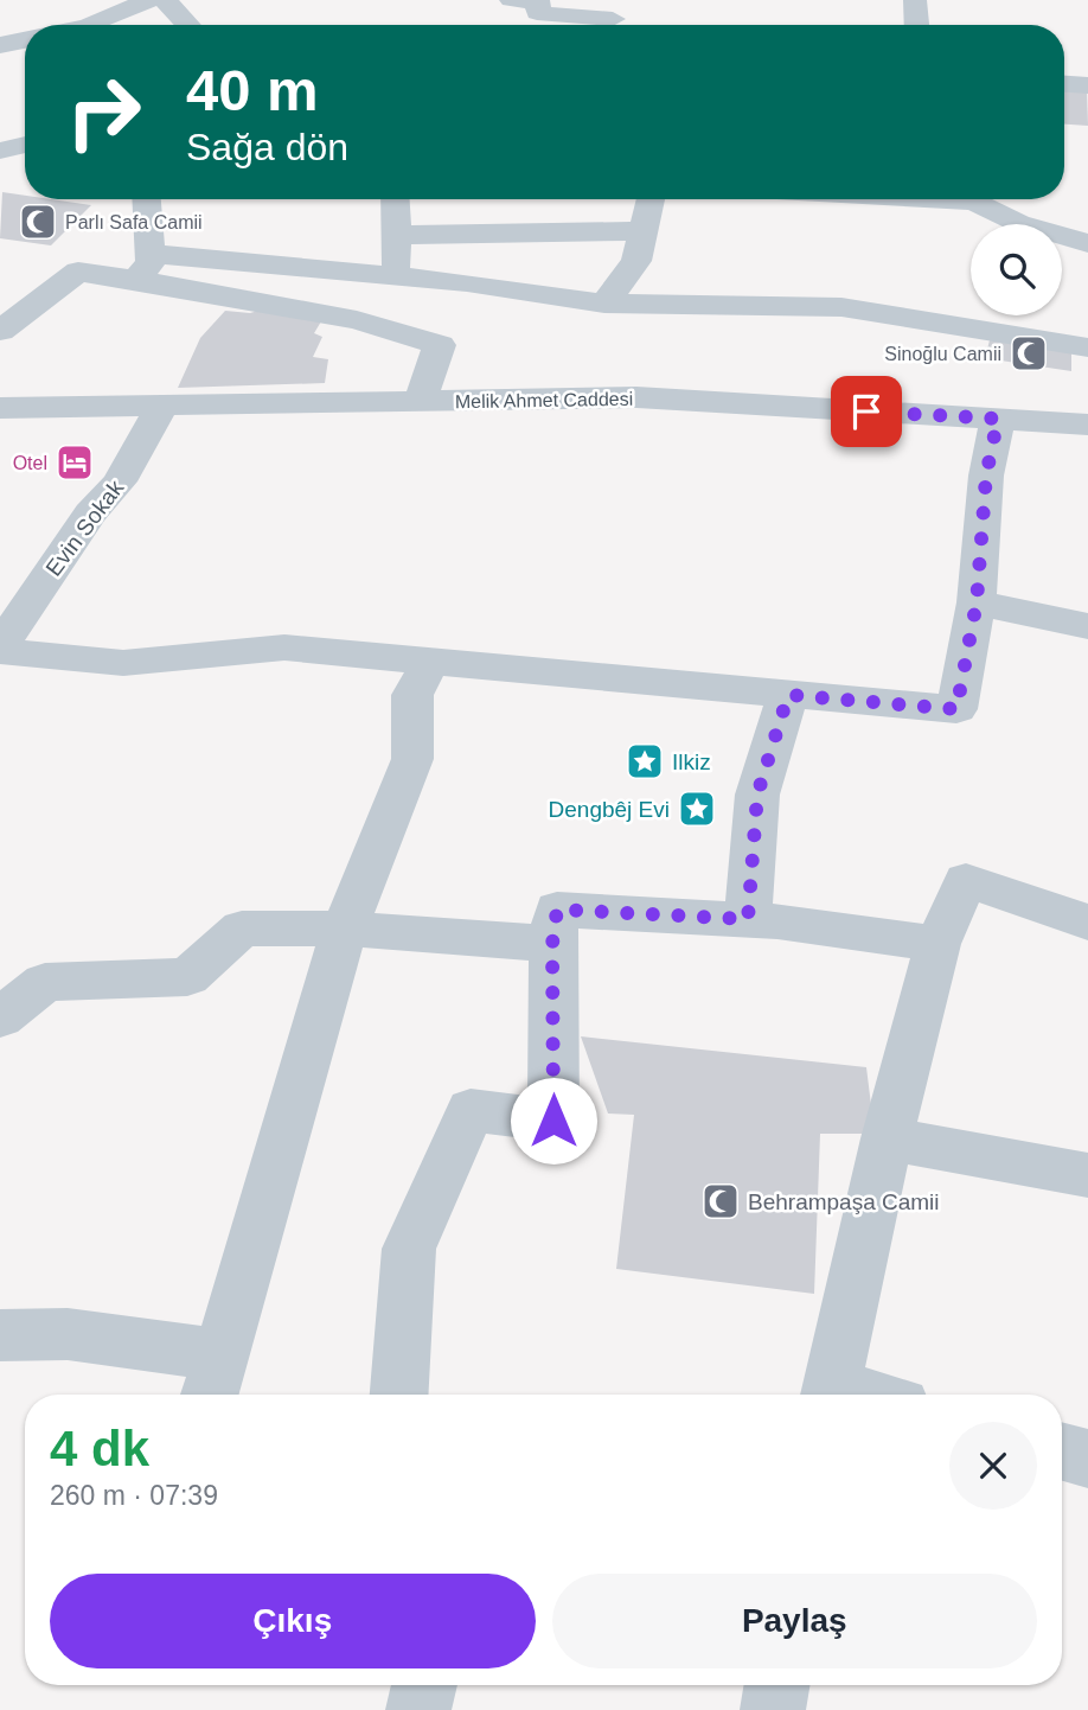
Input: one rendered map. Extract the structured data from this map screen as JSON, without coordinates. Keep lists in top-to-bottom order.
{
  "streets": {
    "street": ["Melik Ahmet Caddesi", "Evin Sokak"]
  },
  "crossings": [
    ["Melik Ahmet Caddesi", "Evin Sokak"]
  ],
  "places": {
    "mosque": ["Parlı Safa Camii", "Sinoğlu Camii", "Behrampaşa Camii"],
    "hotel": ["Otel"],
    "place": ["Ilkiz", "Dengbêj Evi"]
  },
  "page": {
    "turn": ["40 m", "Sağa dön"],
    "heading": ["4 dk", "260 m · 07:39"],
    "buttons": ["Çıkış", "Paylaş"]
  }
}
